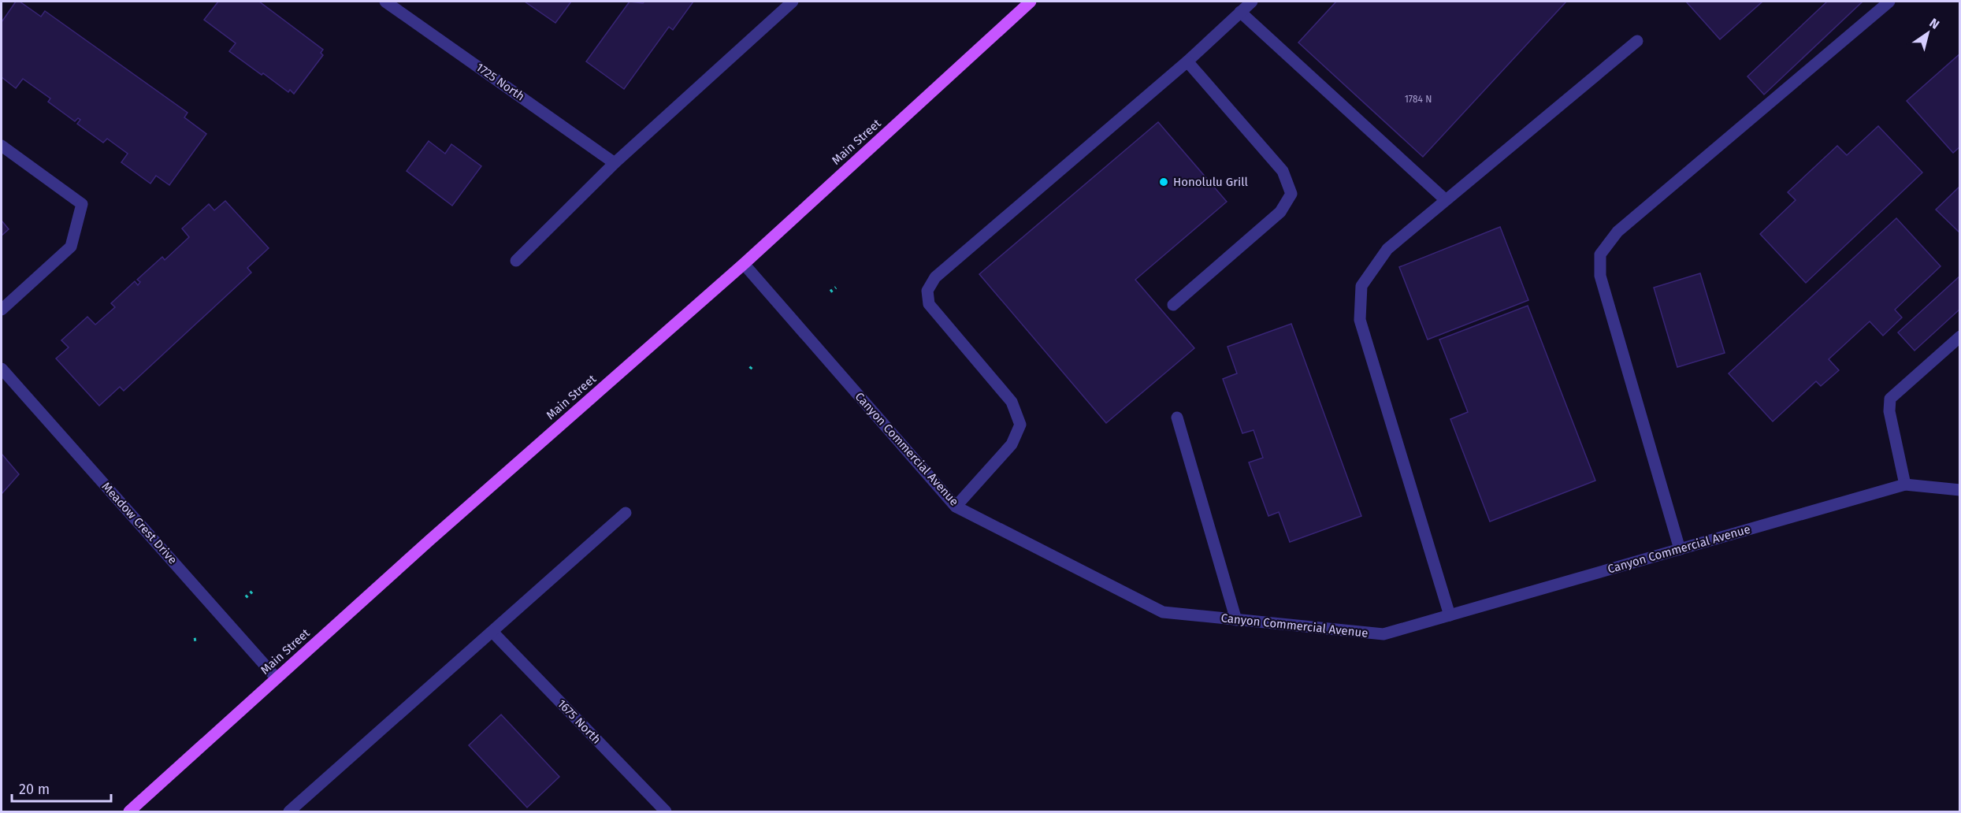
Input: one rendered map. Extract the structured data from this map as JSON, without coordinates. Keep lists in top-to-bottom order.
{
  "streets": {
    "main road": ["Main Street"],
    "street": [
      "1725 North",
      "Canyon Commercial Avenue",
      "Meadow Crest Drive",
      "1675 North"
    ]
  },
  "crossings": [
    ["Main Street", "Canyon Commercial Avenue"],
    ["Main Street", "Meadow Crest Drive"]
  ],
  "places": ["Honolulu Grill"],
  "house_numbers": ["1784 N"],
  "scale_bar": "20 m",
  "north": "top right"
}
